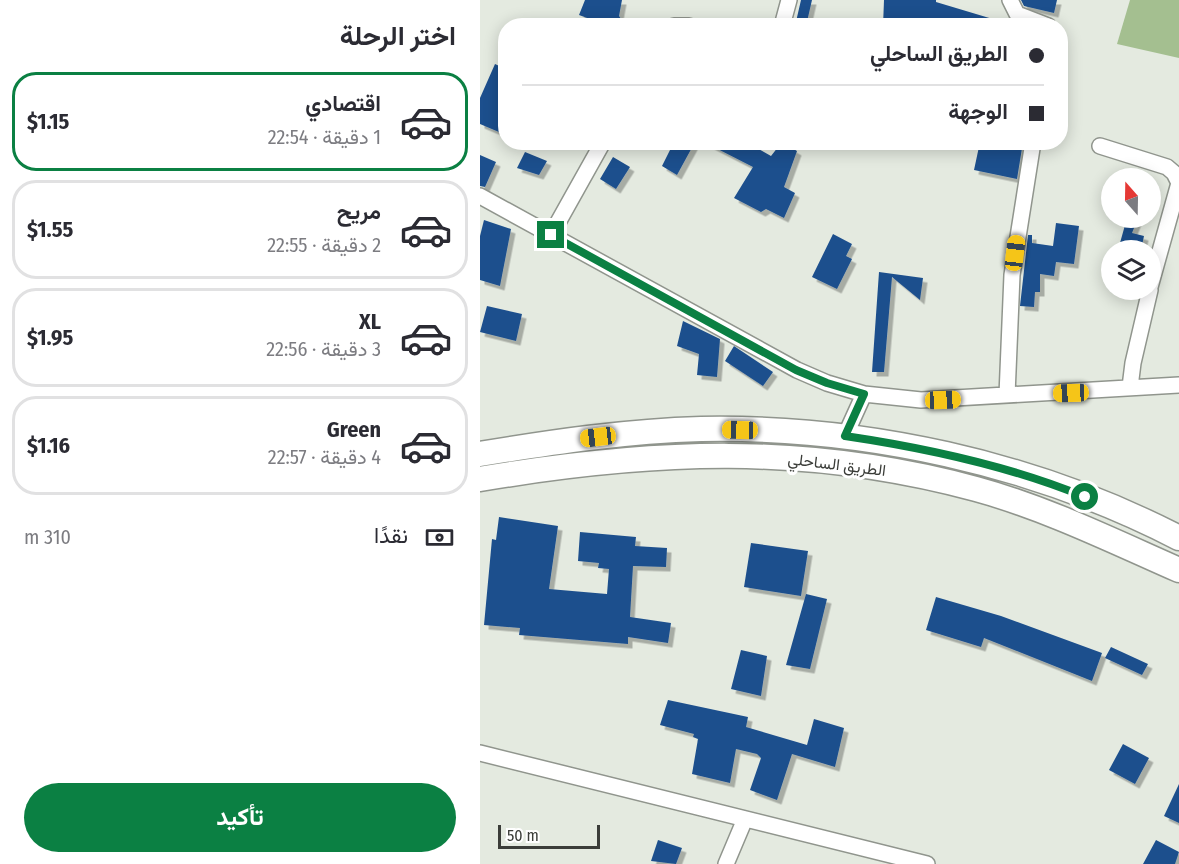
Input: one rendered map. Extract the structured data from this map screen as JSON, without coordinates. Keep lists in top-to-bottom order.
{
  "streets": {
    "highway": ["الطريق الساحلي"]
  },
  "scale_bar": "50 m",
  "north": "top",
  "page": {
    "heading": "اختر الرحلة",
    "banner": ["الطريق الساحلي", "الوجهة"],
    "list": [
      {
        "name": "اقتصادي",
        "note": "1 دقيقة · 22:54",
        "value": "$1.15"
      },
      {
        "name": "مريح",
        "note": "2 دقيقة · 22:55",
        "value": "$1.55"
      },
      {
        "name": "XL",
        "note": "3 دقيقة · 22:56",
        "value": "$1.95"
      },
      {
        "name": "Green",
        "note": "4 دقيقة · 22:57",
        "value": "$1.16"
      }
    ],
    "pay": ["نقدًا", "310 m"],
    "buttons": "تأكيد",
    "scale": "50 m"
  }
}
